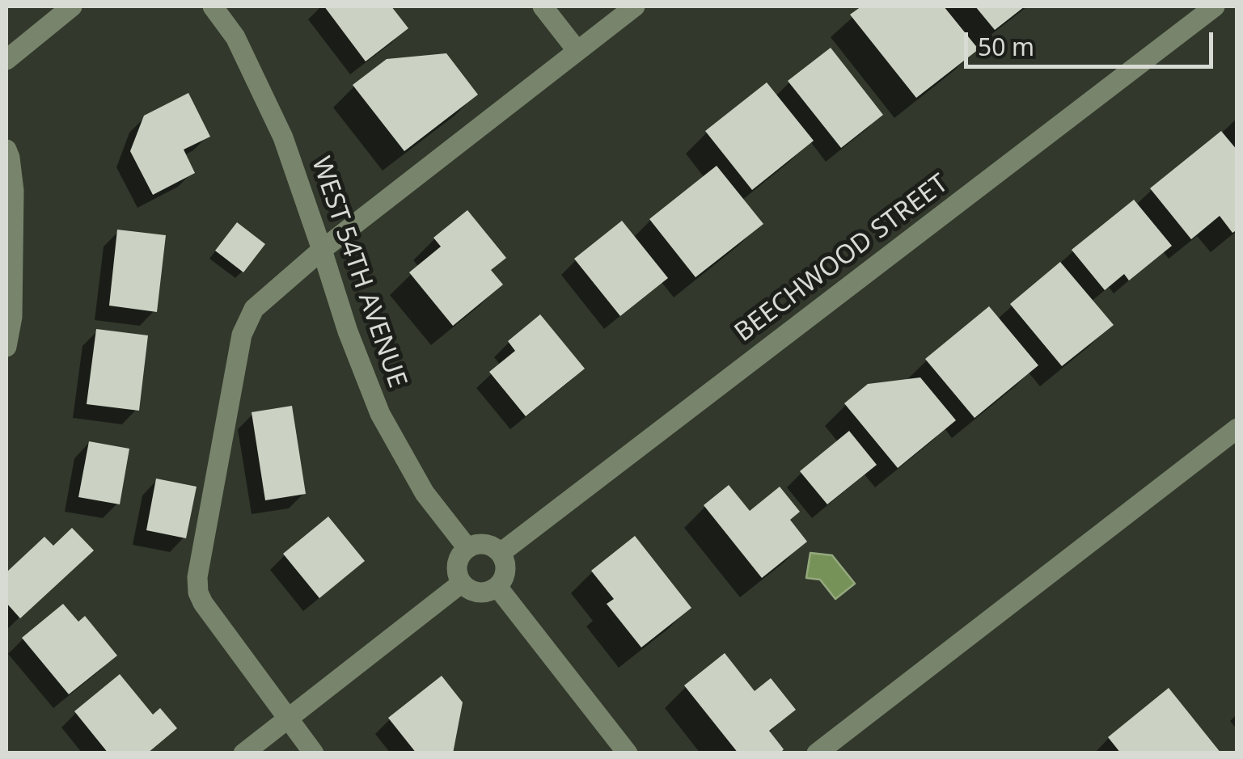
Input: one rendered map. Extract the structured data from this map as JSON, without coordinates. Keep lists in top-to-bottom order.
{
  "streets": {
    "street": ["BEECHWOOD STREET", "WEST 54TH AVENUE"]
  },
  "crossings": [
    ["BEECHWOOD STREET", "WEST 54TH AVENUE"]
  ],
  "scale_bar": "50 m"
}
